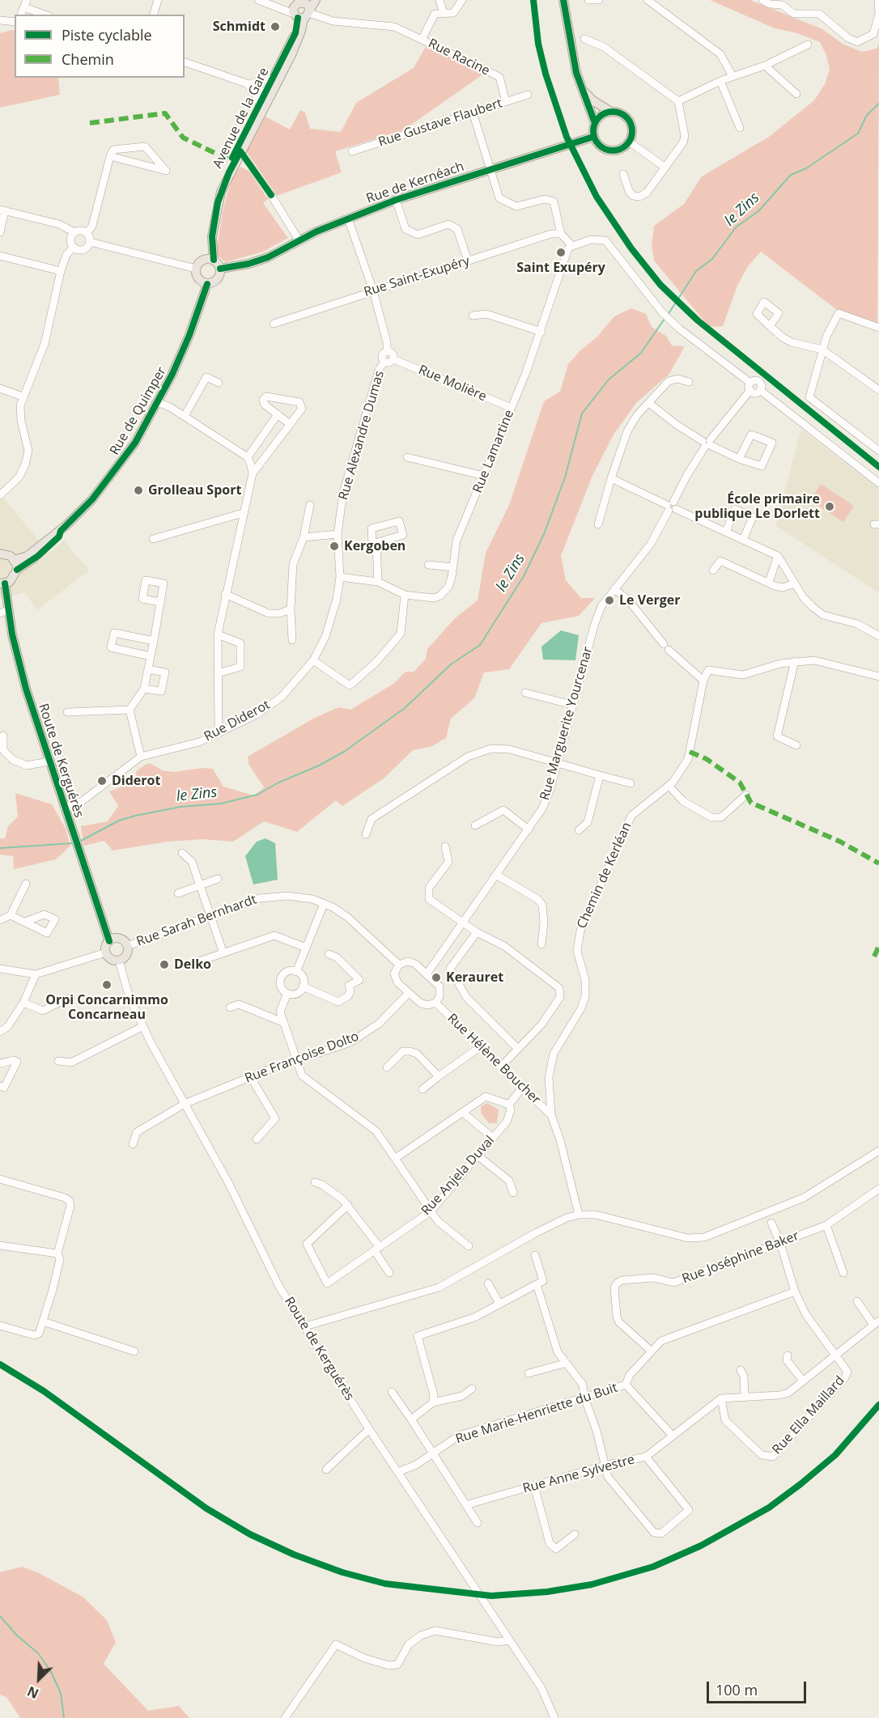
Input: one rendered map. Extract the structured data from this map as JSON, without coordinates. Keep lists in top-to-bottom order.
{
  "streets": {
    "main road": [
      "Avenue de la Gare",
      "Rue de Kernéach",
      "Rue de Quimper",
      "Route de Kerguérès"
    ],
    "street": [
      "Rue Racine",
      "Rue Gustave Flaubert",
      "Rue Saint-Exupéry",
      "Rue Molière",
      "Rue Alexandre Dumas",
      "Rue Lamartine",
      "Rue Diderot",
      "Rue Marguerite Yourcenar",
      "Chemin de Kerléan",
      "Rue Sarah Bernhardt",
      "Rue Françoise Dolto",
      "Rue Hélène Boucher",
      "Rue Anjela Duval",
      "Rue Joséphine Baker",
      "Rue Marie-Henriette du Buit",
      "Rue Ella Maillard",
      "Rue Anne Sylvestre"
    ]
  },
  "crossings": [
    ["Rue Racine", "Rue Gustave Flaubert"],
    ["Avenue de la Gare", "Rue de Kernéach"],
    ["Avenue de la Gare", "Rue de Quimper"],
    ["Rue de Kernéach", "Rue de Quimper"],
    ["Rue Molière", "Rue Alexandre Dumas"],
    ["Rue Molière", "Rue Lamartine"],
    ["Rue de Quimper", "Route de Kerguérès"],
    ["Rue Alexandre Dumas", "Rue Diderot"],
    ["Rue Diderot", "Route de Kerguérès"],
    ["Route de Kerguérès", "Rue Sarah Bernhardt"],
    ["Route de Kerguérès", "Rue Françoise Dolto"],
    ["Route de Kerguérès", "Rue Marie-Henriette du Buit"],
    ["Chemin de Kerléan", "Rue Hélène Boucher"],
    ["Rue Hélène Boucher", "Rue Anjela Duval"],
    ["Rue Joséphine Baker", "Rue Marie-Henriette du Buit"],
    ["Rue Marie-Henriette du Buit", "Rue Anne Sylvestre"],
    ["Rue Ella Maillard", "Rue Anne Sylvestre"]
  ],
  "water": ["le Zins"],
  "places": [
    "Schmidt",
    "Saint Exupéry",
    "Grolleau Sport",
    "École primaire publique Le Dorlett",
    "Kergoben",
    "Le Verger",
    "Diderot",
    "Delko",
    "Kerauret",
    "Orpi Concarnimmo Concarneau"
  ],
  "legend": ["Piste cyclable", "Chemin"],
  "scale_bar": "100 m",
  "north": "bottom left"
}
